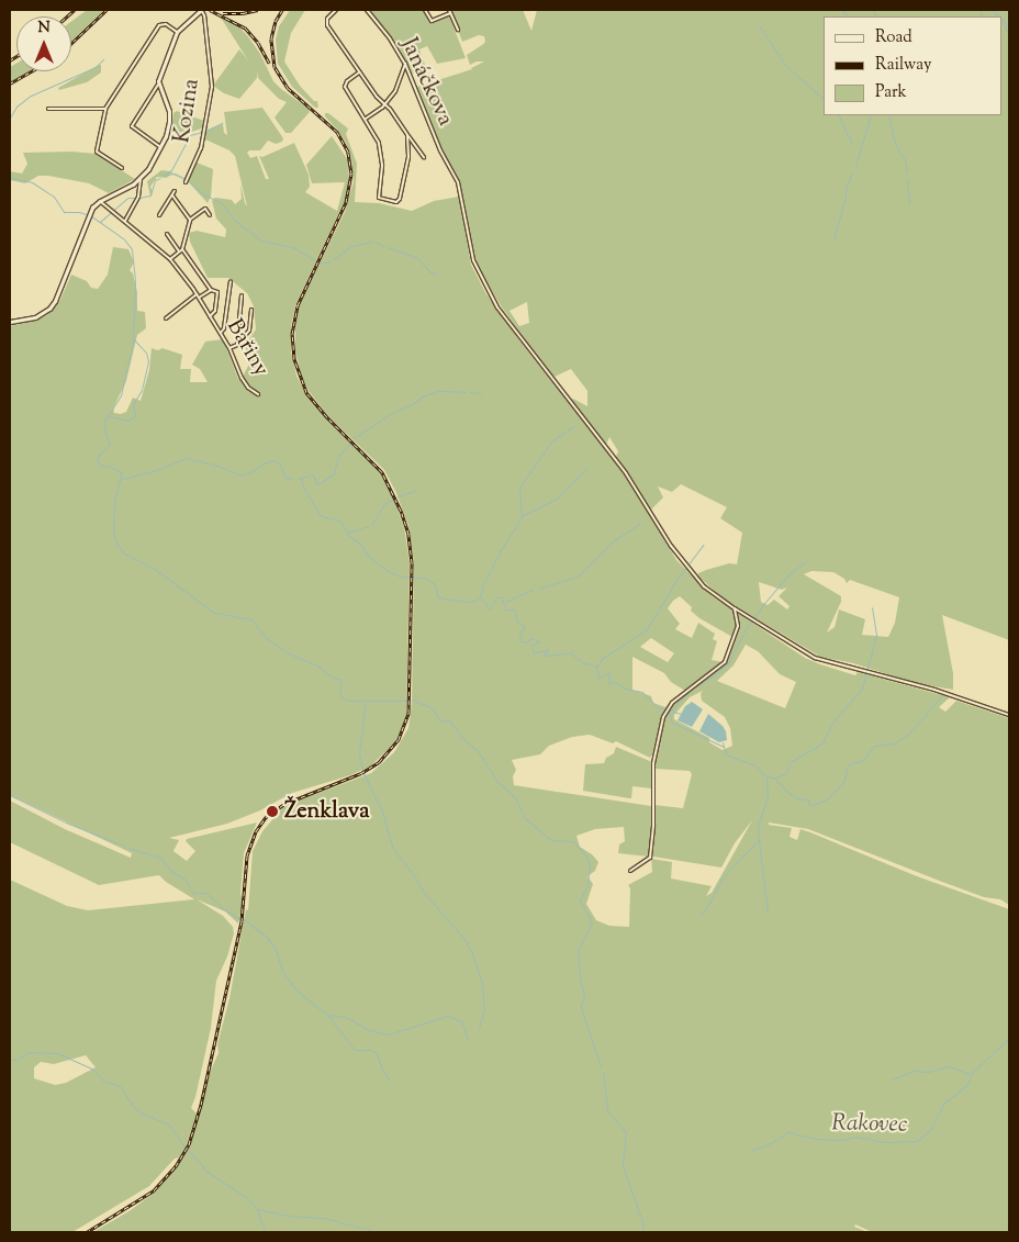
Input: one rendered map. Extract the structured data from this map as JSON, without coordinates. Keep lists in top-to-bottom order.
{
  "streets": {
    "main road": ["Kozina"],
    "street": ["Janáčkova", "Bařiny"]
  },
  "crossings": [
    ["Kozina", "Bařiny"]
  ],
  "water": ["Rakovec"],
  "places": ["Ženklava"],
  "legend": ["Road", "Railway", "Park"],
  "north": "top"
}
